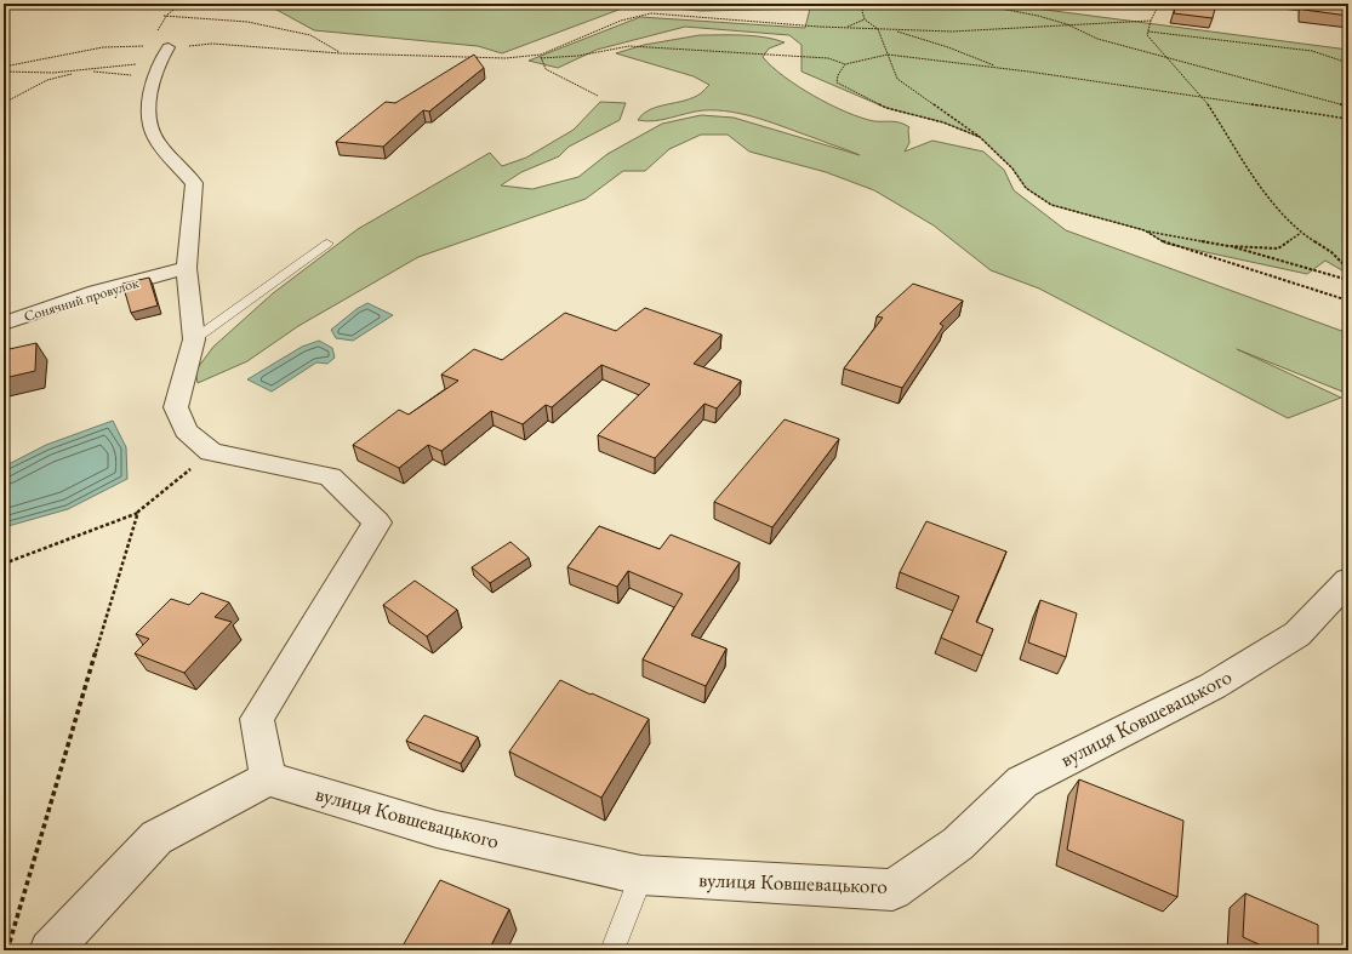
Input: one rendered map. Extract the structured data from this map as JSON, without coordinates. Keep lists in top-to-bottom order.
{
  "streets": {
    "street": ["Сонячний провулок", "вулиця Ковшевацького"]
  }
}
